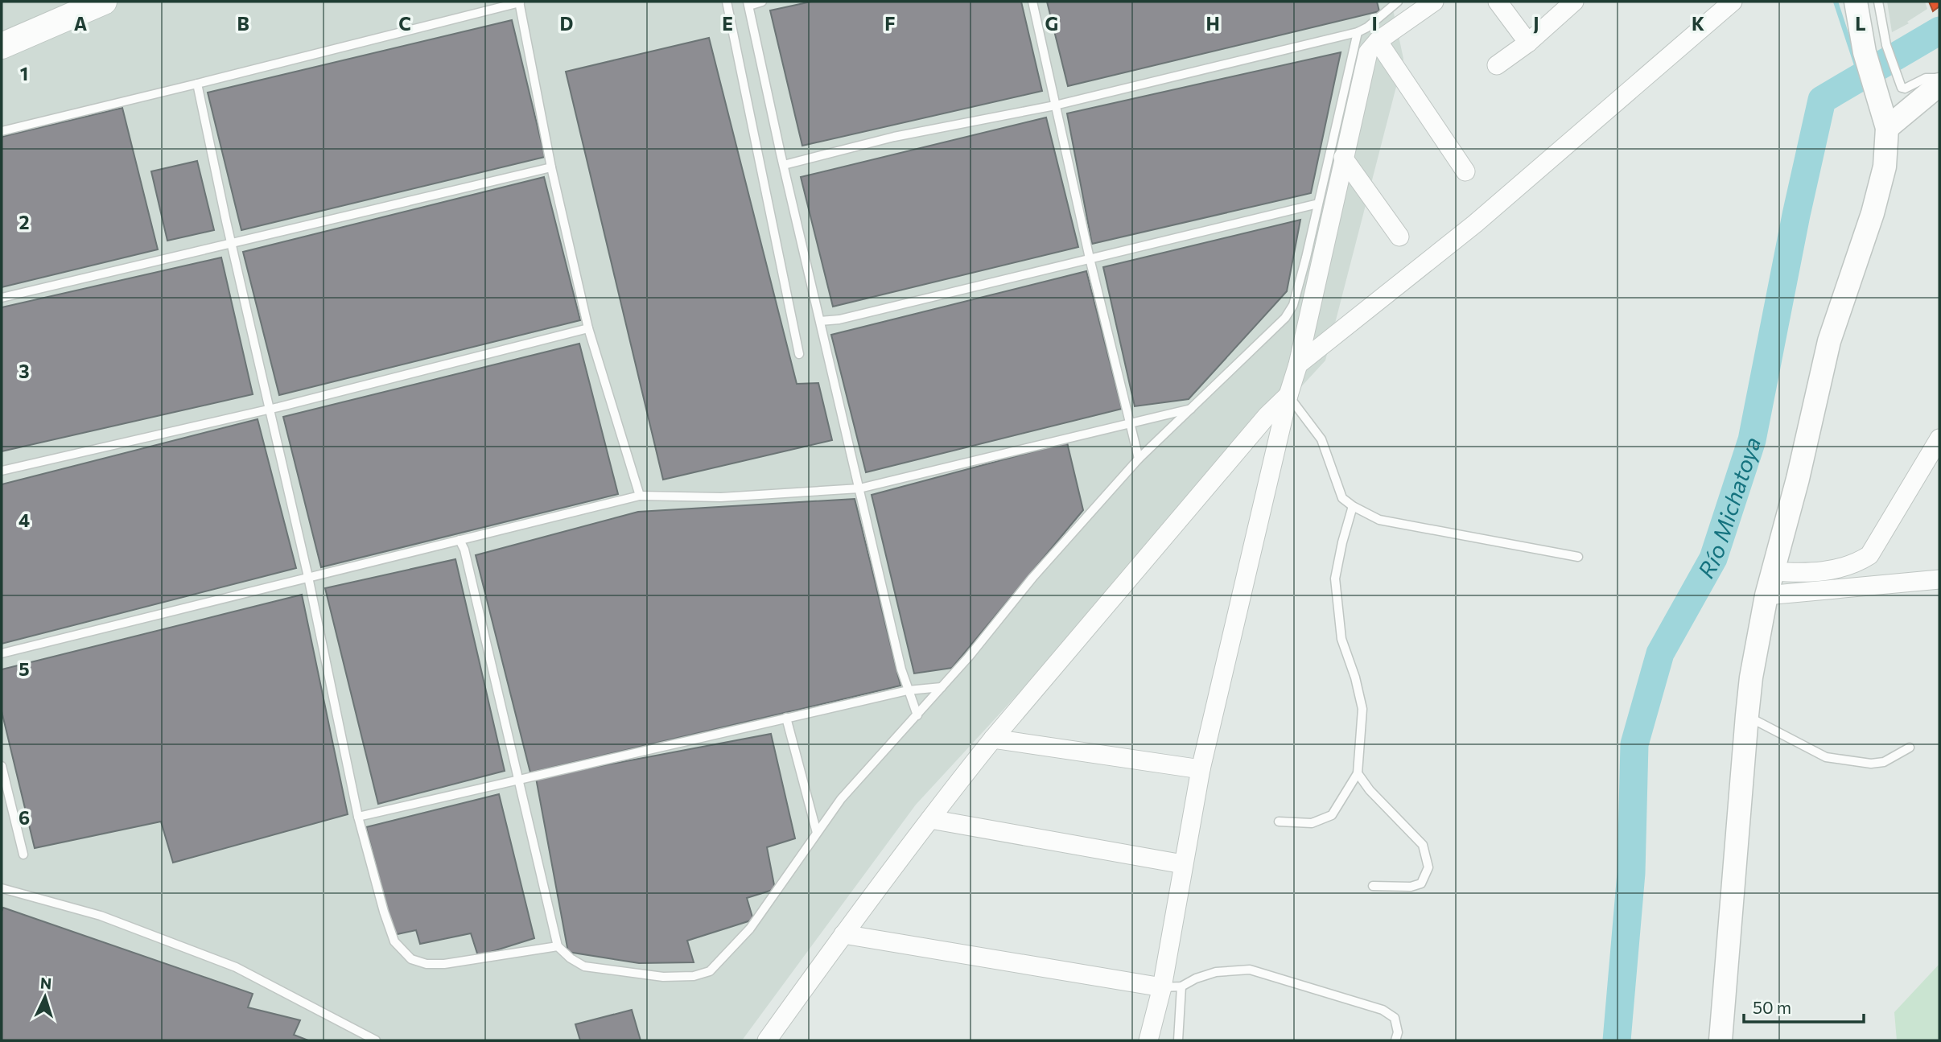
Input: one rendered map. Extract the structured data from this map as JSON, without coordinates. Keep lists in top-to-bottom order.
{
  "water": ["Río Michatoya"],
  "scale_bar": "50 m",
  "north": "top",
  "grid": {
    "columns": [
      "A",
      "B",
      "C",
      "D",
      "E",
      "F",
      "G",
      "H",
      "I",
      "J",
      "K",
      "L"
    ],
    "rows": [
      "1",
      "2",
      "3",
      "4",
      "5",
      "6"
    ]
  }
}
